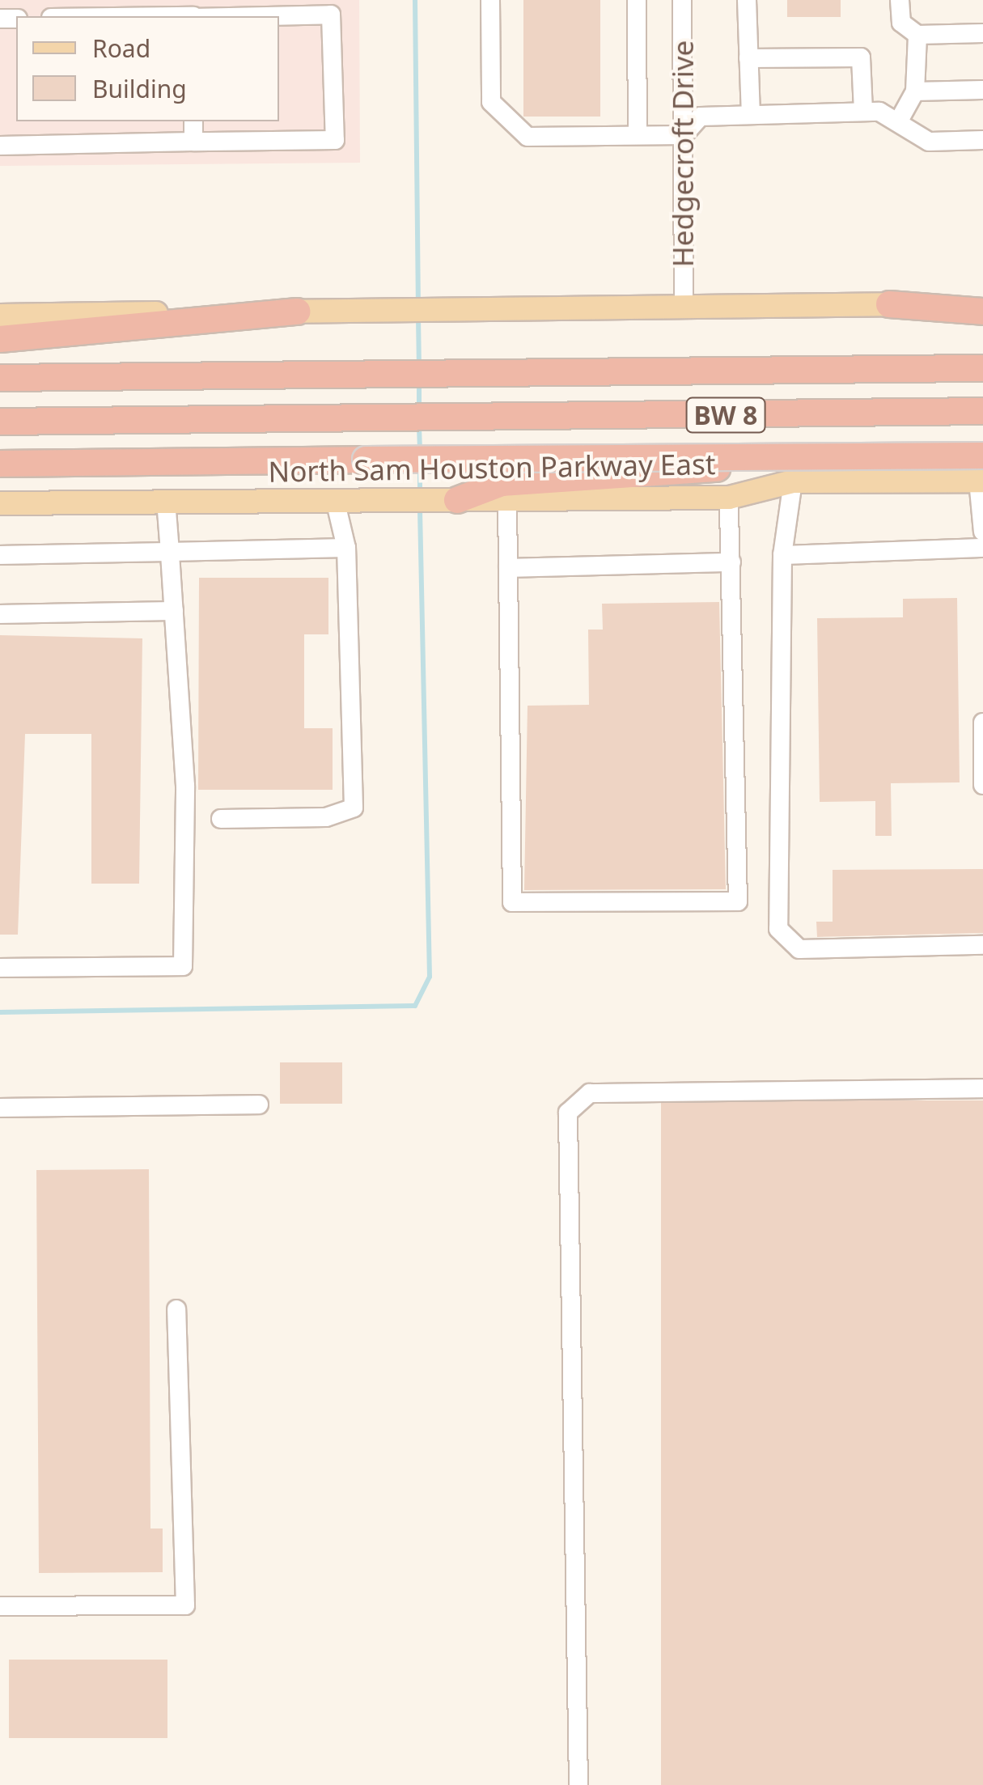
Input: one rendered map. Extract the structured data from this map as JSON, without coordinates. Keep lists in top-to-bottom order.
{
  "streets": {
    "highway": ["BW 8", "North Sam Houston Parkway East"],
    "street": ["Hedgecroft Drive"]
  },
  "legend": ["Road", "Building"]
}
